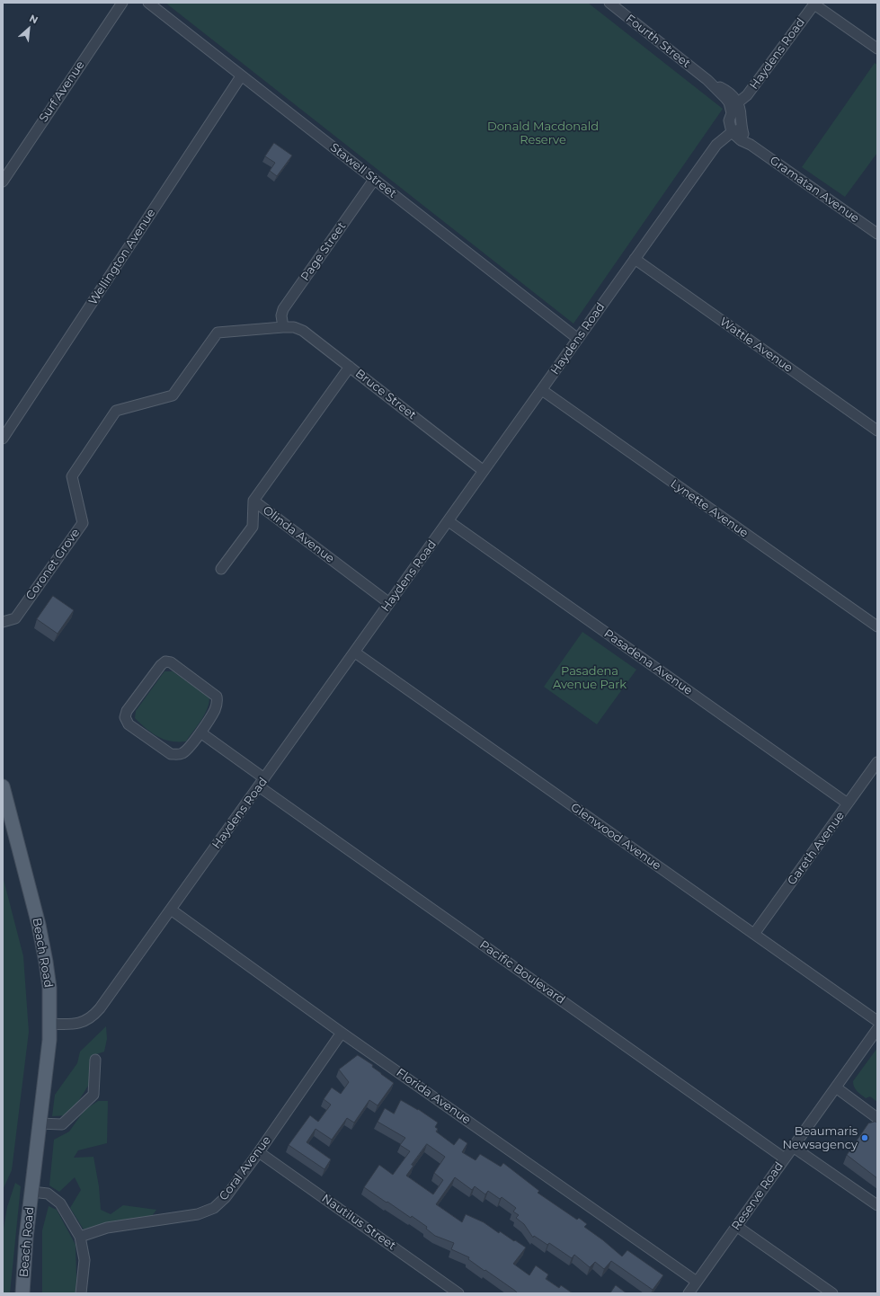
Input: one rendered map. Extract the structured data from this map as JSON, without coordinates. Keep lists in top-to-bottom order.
{
  "streets": {
    "main road": ["Beach Road"],
    "street": [
      "Fourth Street",
      "Haydens Road",
      "Surf Avenue",
      "Stawell Street",
      "Gramatan Avenue",
      "Page Street",
      "Wellington Avenue",
      "Wattle Avenue",
      "Bruce Street",
      "Lynette Avenue",
      "Olinda Avenue",
      "Coronet Grove",
      "Pasadena Avenue",
      "Glenwood Avenue",
      "Gareth Avenue",
      "Pacific Boulevard",
      "Florida Avenue",
      "Coral Avenue",
      "Reserve Road",
      "Nautilus Street"
    ]
  },
  "crossings": [
    ["Fourth Street", "Haydens Road"],
    ["Haydens Road", "Stawell Street"],
    ["Haydens Road", "Gramatan Avenue"],
    ["Haydens Road", "Wattle Avenue"],
    ["Haydens Road", "Bruce Street"],
    ["Haydens Road", "Lynette Avenue"],
    ["Haydens Road", "Olinda Avenue"],
    ["Haydens Road", "Pasadena Avenue"],
    ["Haydens Road", "Glenwood Avenue"],
    ["Haydens Road", "Beach Road"],
    ["Haydens Road", "Pacific Boulevard"],
    ["Haydens Road", "Florida Avenue"],
    ["Stawell Street", "Page Street"],
    ["Stawell Street", "Wellington Avenue"],
    ["Page Street", "Bruce Street"],
    ["Page Street", "Coronet Grove"],
    ["Bruce Street", "Olinda Avenue"],
    ["Bruce Street", "Coronet Grove"],
    ["Pasadena Avenue", "Gareth Avenue"],
    ["Glenwood Avenue", "Gareth Avenue"],
    ["Beach Road", "Coral Avenue"],
    ["Pacific Boulevard", "Reserve Road"],
    ["Florida Avenue", "Coral Avenue"],
    ["Florida Avenue", "Reserve Road"],
    ["Coral Avenue", "Nautilus Street"]
  ],
  "parks": ["Donald Macdonald Reserve", "Pasadena Avenue Park"],
  "places": ["Beaumaris Newsagency"],
  "north": "top right"
}
